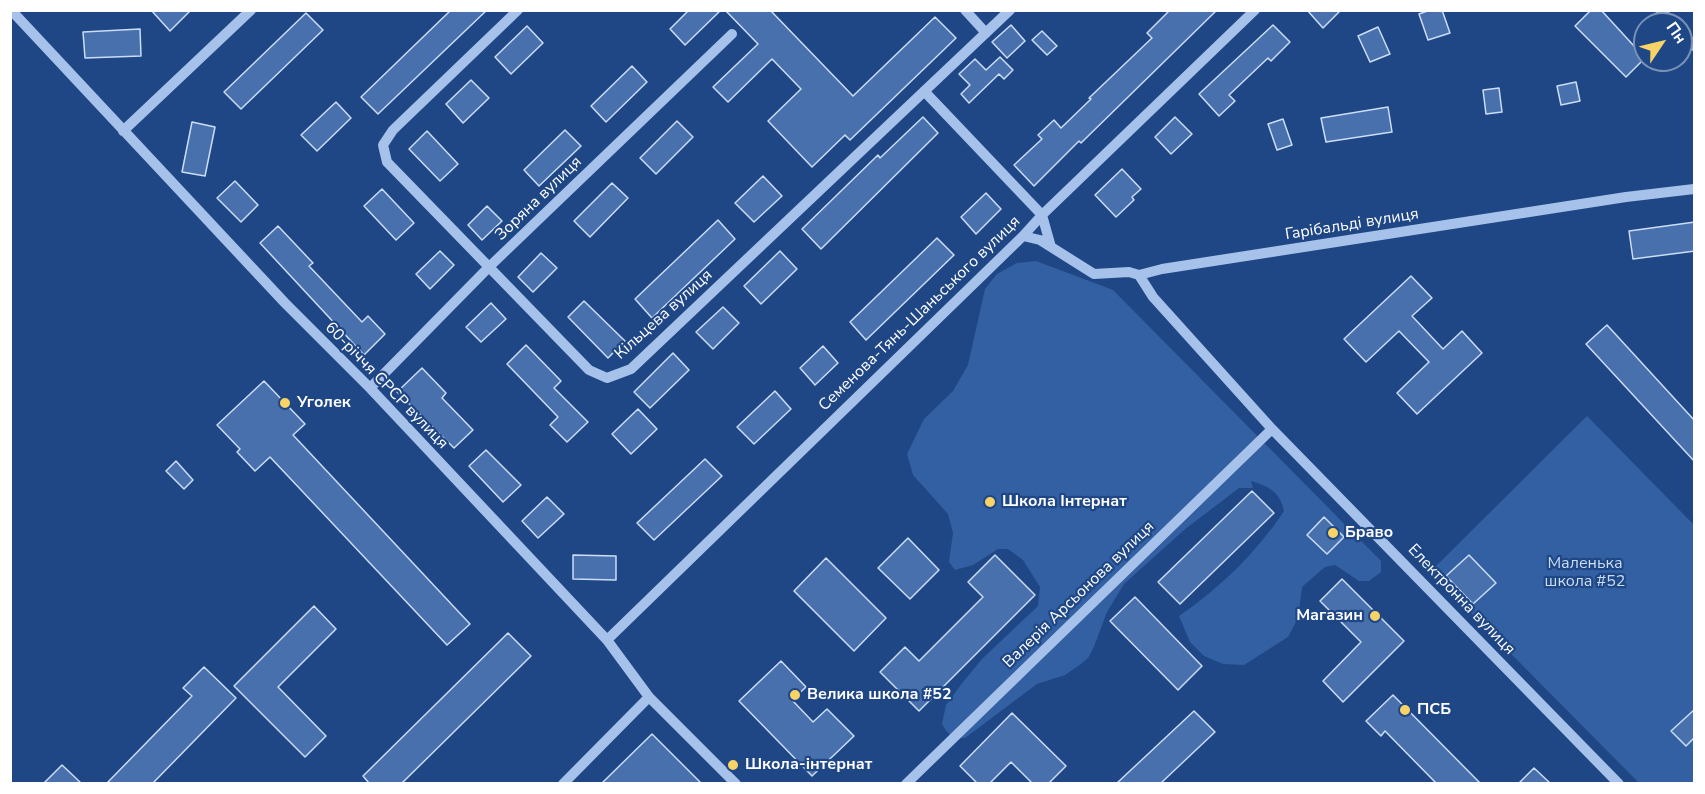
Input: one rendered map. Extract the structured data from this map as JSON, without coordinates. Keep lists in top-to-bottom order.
{
  "streets": {
    "street": [
      "Зоряна вулиця",
      "Гарібальді вулиця",
      "Семенова-Тянь-Шаньського вулиця",
      "Кільцева вулиця",
      "60-річчя СРСР вулиця",
      "Валерія Арсьонова вулиця",
      "Електронна вулиця"
    ]
  },
  "crossings": [
    ["Зоряна вулиця", "Кільцева вулиця"],
    ["Зоряна вулиця", "60-річчя СРСР вулиця"],
    ["Гарібальді вулиця", "Семенова-Тянь-Шаньського вулиця"],
    ["Гарібальді вулиця", "Електронна вулиця"],
    ["Семенова-Тянь-Шаньського вулиця", "60-річчя СРСР вулиця"],
    ["Валерія Арсьонова вулиця", "Електронна вулиця"]
  ],
  "parks": ["Маленька школа #52"],
  "places": [
    "Уголек",
    "Школа Інтернат",
    "Браво",
    "Магазин",
    "Велика школа #52",
    "ПСБ",
    "Школа-інтернат"
  ],
  "north": "top right"
}
